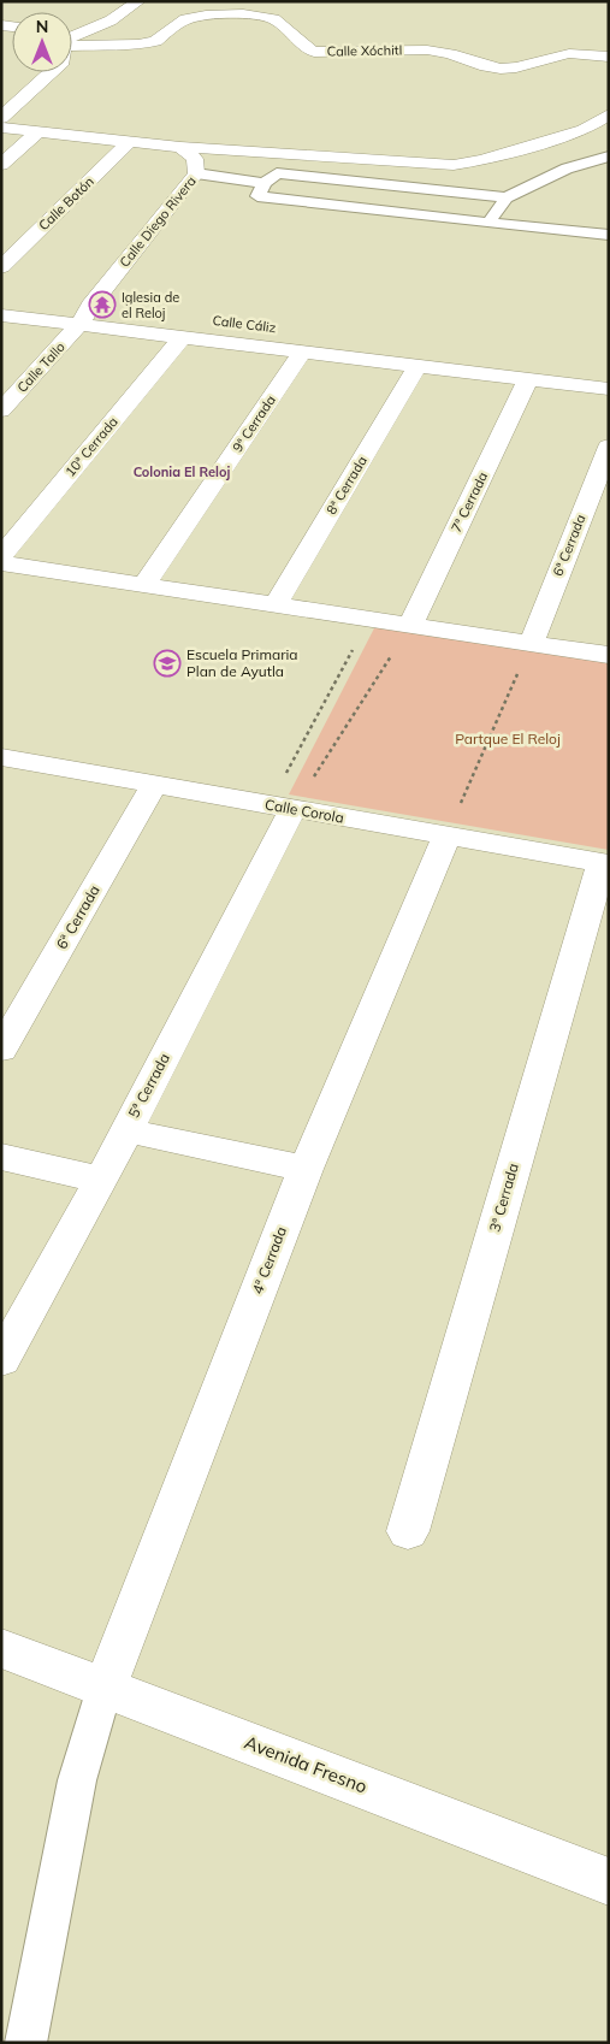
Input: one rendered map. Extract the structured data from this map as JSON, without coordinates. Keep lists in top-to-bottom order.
{
  "streets": {
    "street": [
      "Calle Xóchitl",
      "Calle Botón",
      "Calle Diego Rivera",
      "Calle Cáliz",
      "Calle Tallo",
      "9ª Cerrada",
      "10ª Cerrada",
      "8ª Cerrada",
      "7ª Cerrada",
      "6ª Cerrada",
      "Calle Corola",
      "5ª Cerrada",
      "3ª Cerrada",
      "4ª Cerrada",
      "Avenida Fresno"
    ]
  },
  "crossings": [
    ["Calle Diego Rivera", "Calle Cáliz"],
    ["Calle Diego Rivera", "Calle Tallo"],
    ["Calle Cáliz", "Calle Tallo"],
    ["Calle Cáliz", "9ª Cerrada"],
    ["Calle Cáliz", "10ª Cerrada"],
    ["Calle Cáliz", "8ª Cerrada"],
    ["Calle Cáliz", "7ª Cerrada"],
    ["6ª Cerrada", "Calle Corola"],
    ["Calle Corola", "5ª Cerrada"],
    ["Calle Corola", "3ª Cerrada"],
    ["Calle Corola", "4ª Cerrada"],
    ["4ª Cerrada", "Avenida Fresno"]
  ],
  "districts": ["Colonia El Reloj"],
  "parks": ["Partque El Reloj"],
  "places": {
    "temple": ["Iglesia de el Reloj"],
    "school or university": ["Escuela Primaria Plan de Ayutla"]
  },
  "north": "top"
}
